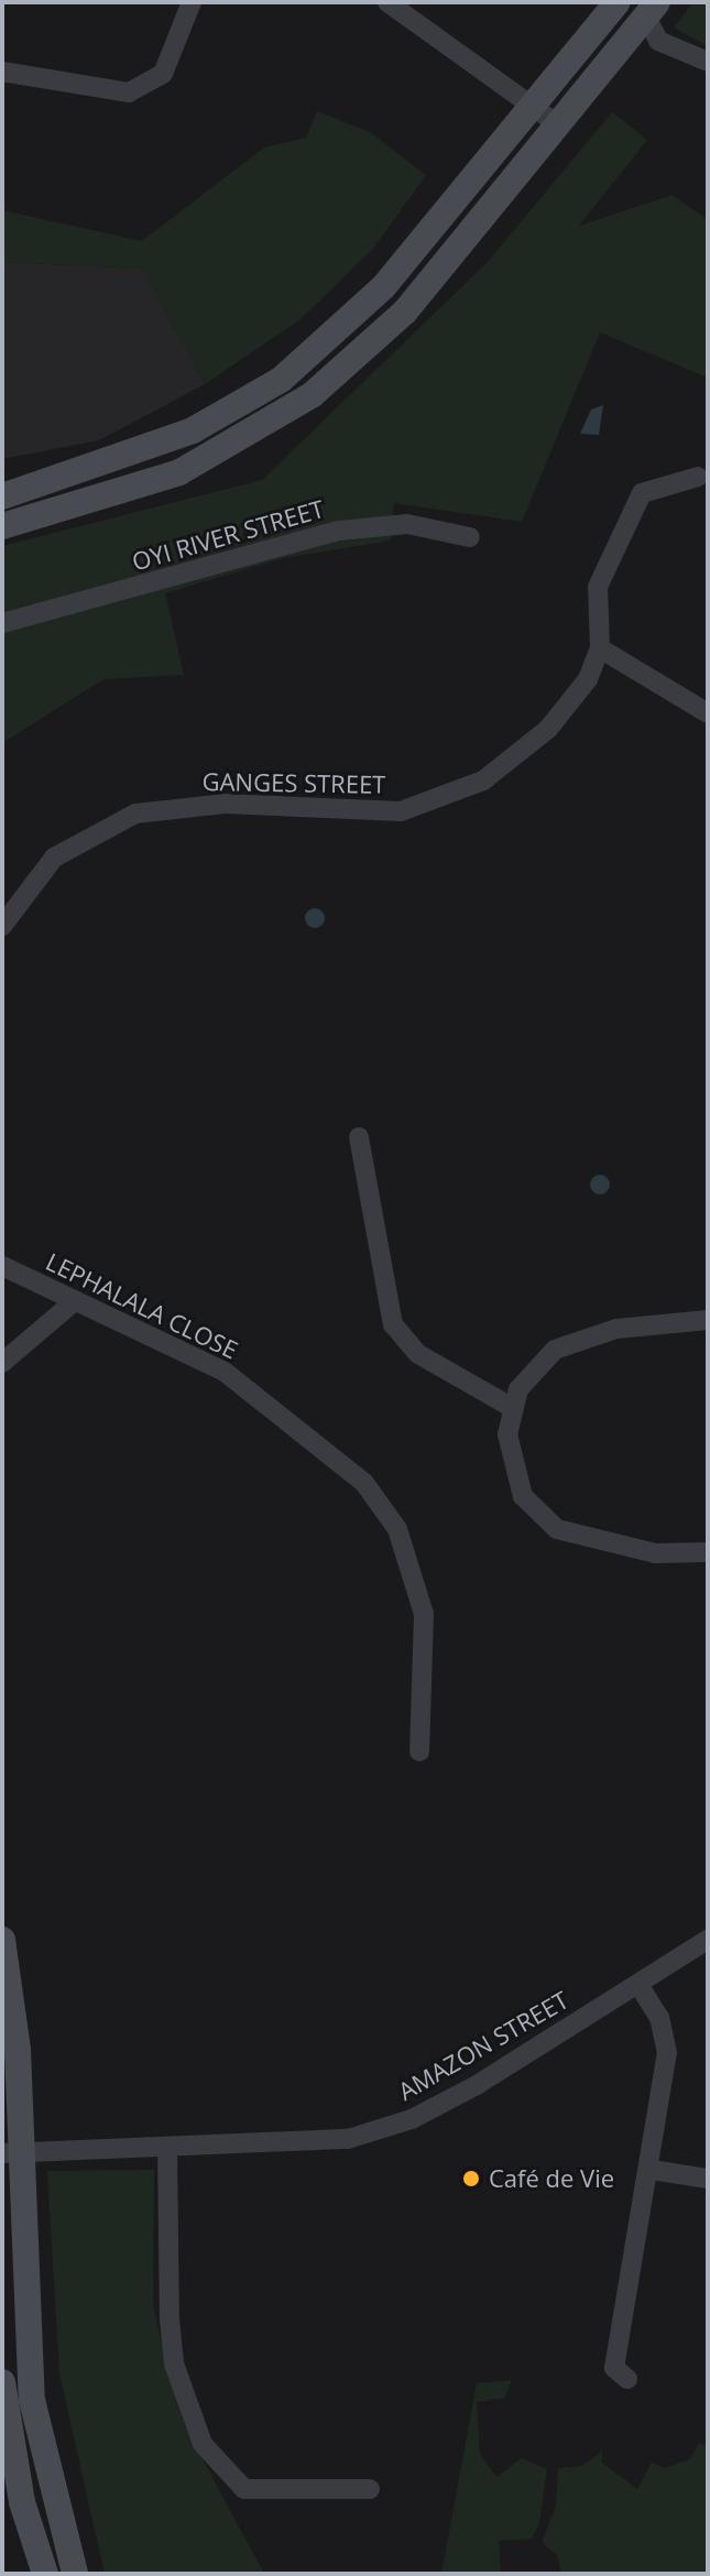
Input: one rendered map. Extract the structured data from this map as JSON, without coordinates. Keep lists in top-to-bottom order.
{
  "streets": {
    "street": [
      "OYI RIVER STREET",
      "GANGES STREET",
      "LEPHALALA CLOSE",
      "AMAZON STREET"
    ]
  },
  "places": ["Café de Vie"]
}
